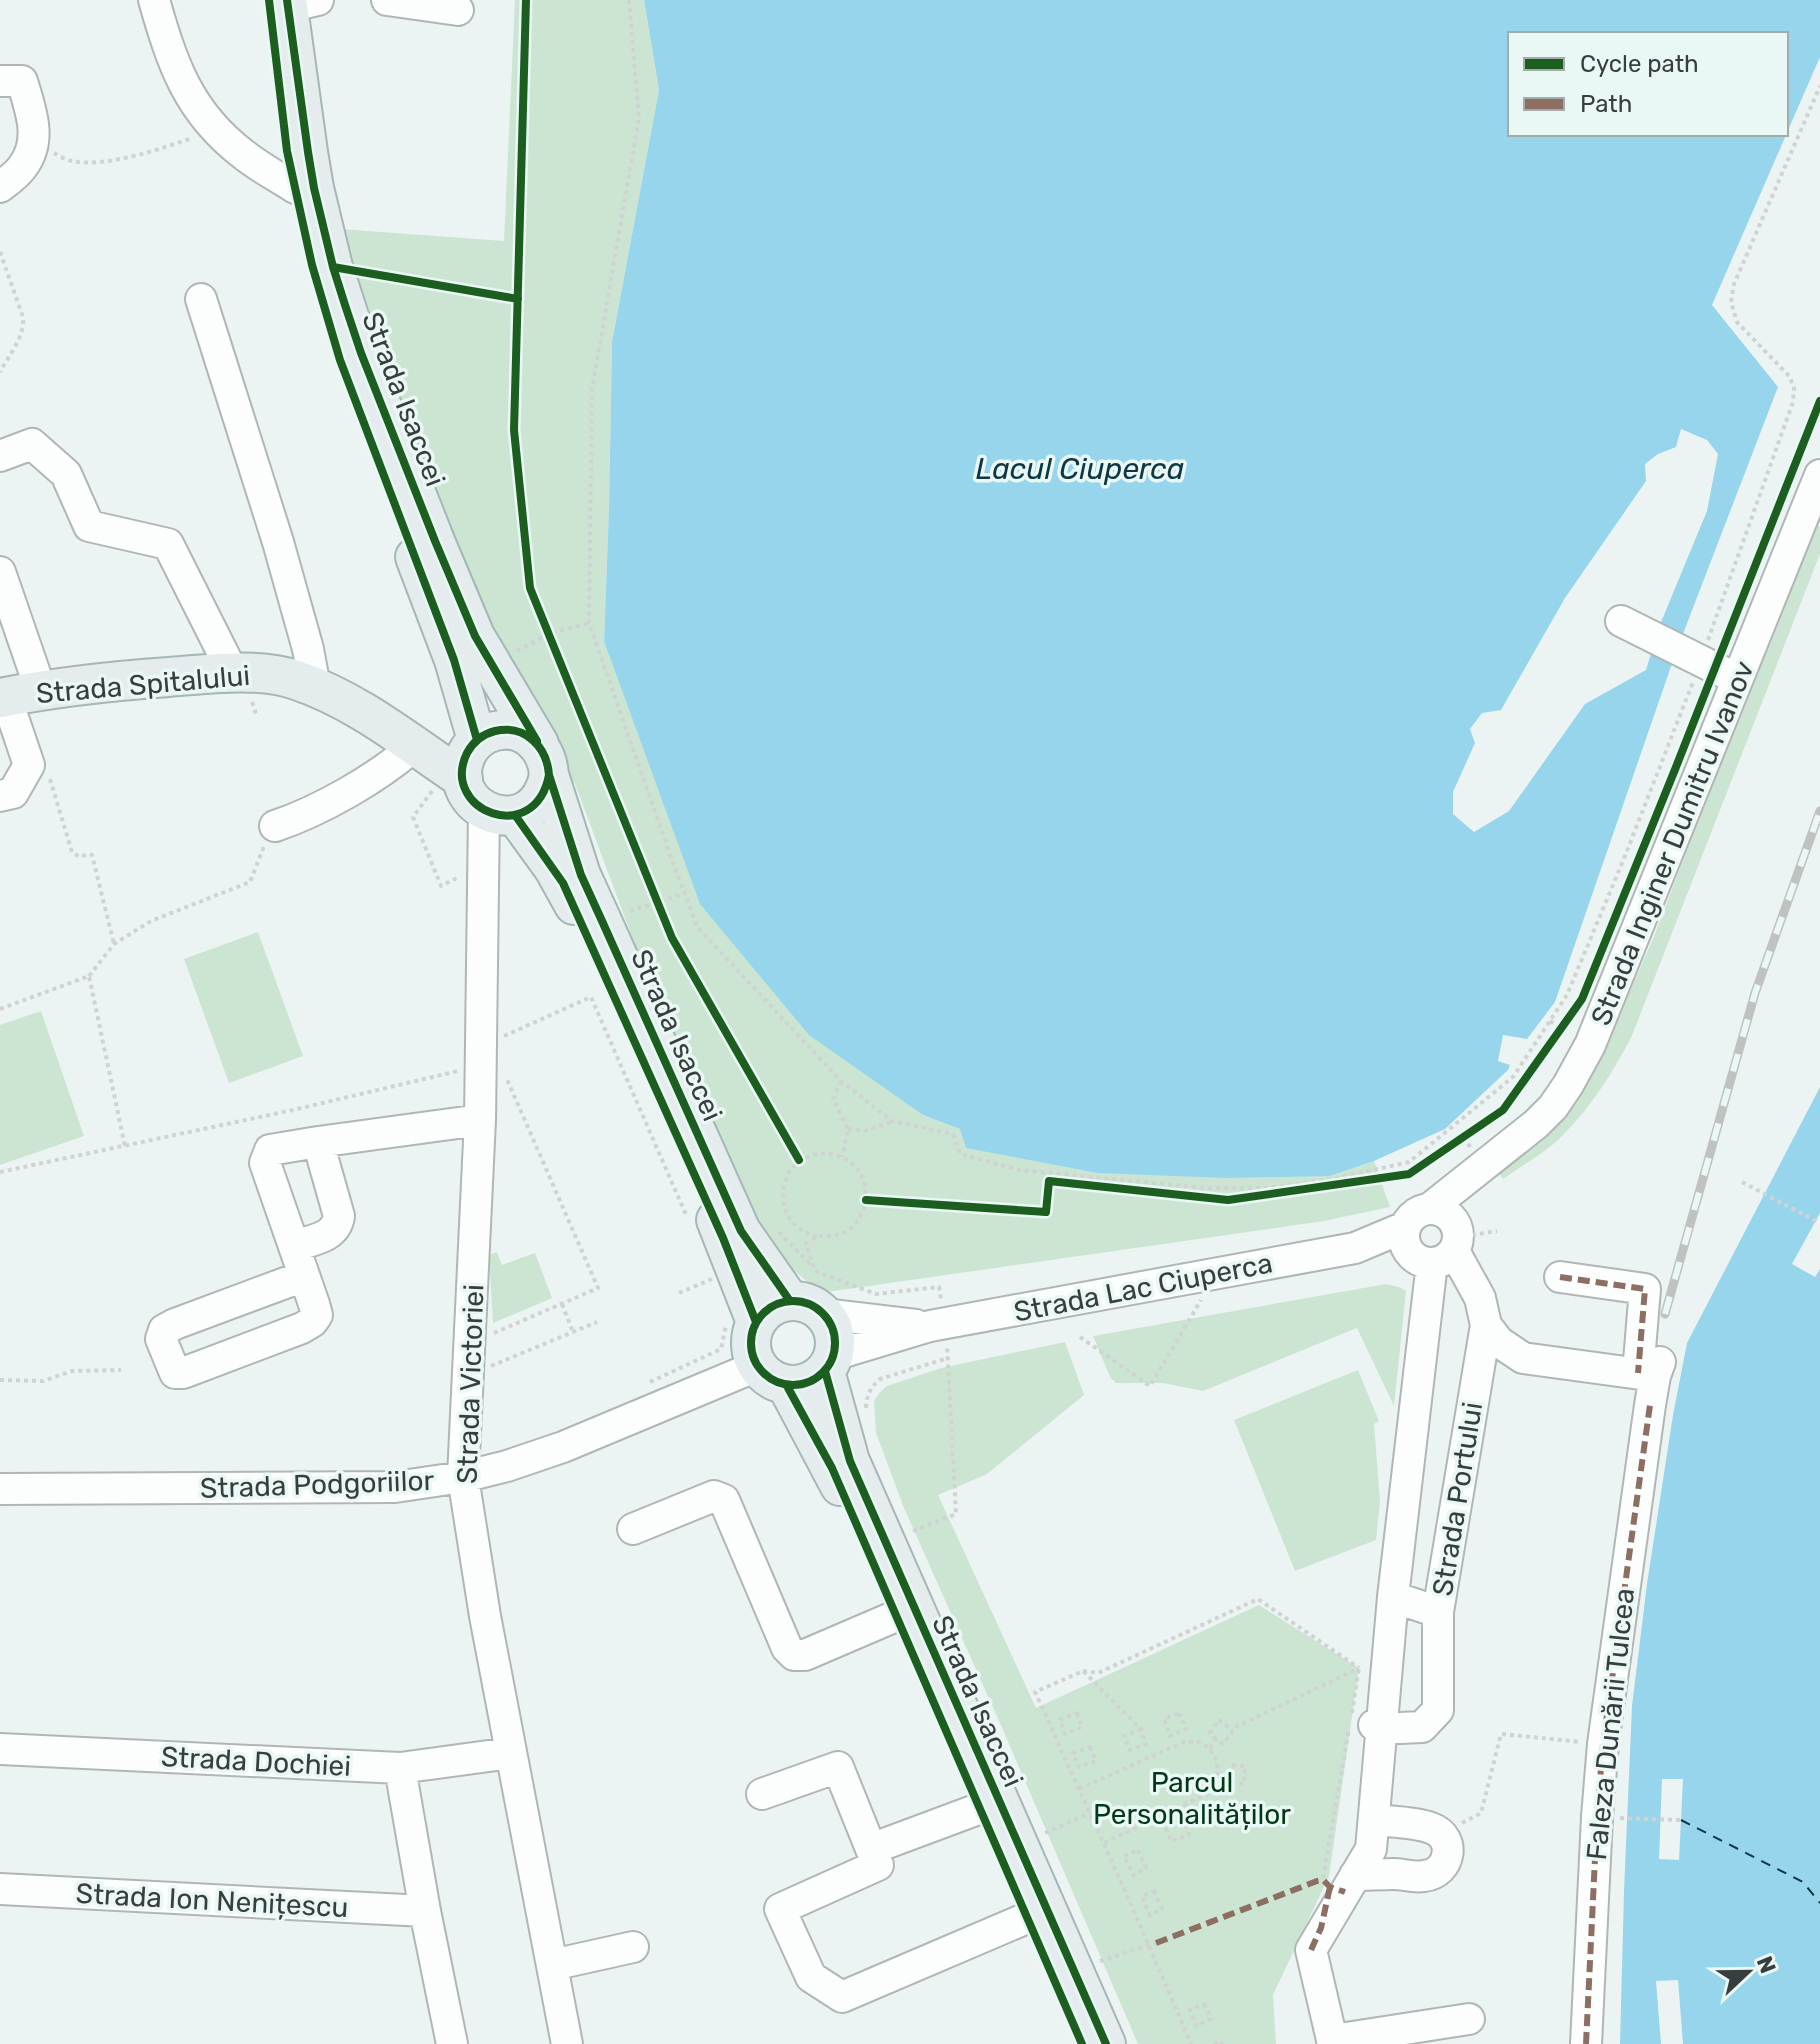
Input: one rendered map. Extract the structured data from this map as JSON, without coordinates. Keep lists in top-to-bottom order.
{
  "streets": {
    "main road": ["Strada Isaccei", "Strada Spitalului"],
    "street": [
      "Strada Inginer Dumitru Ivanov",
      "Strada Lac Ciuperca",
      "Strada Victoriei",
      "Strada Podgoriilor",
      "Strada Portului",
      "Faleza Dunării Tulcea",
      "Strada Dochiei",
      "Strada Ion Nenițescu"
    ]
  },
  "crossings": [
    ["Strada Isaccei", "Strada Spitalului"],
    ["Strada Isaccei", "Strada Lac Ciuperca"],
    ["Strada Isaccei", "Strada Victoriei"],
    ["Strada Isaccei", "Strada Podgoriilor"],
    ["Strada Spitalului", "Strada Victoriei"],
    ["Strada Inginer Dumitru Ivanov", "Strada Lac Ciuperca"],
    ["Strada Lac Ciuperca", "Strada Podgoriilor"],
    ["Strada Lac Ciuperca", "Strada Portului"],
    ["Strada Victoriei", "Strada Podgoriilor"],
    ["Strada Victoriei", "Strada Dochiei"]
  ],
  "water": ["Lacul Ciuperca"],
  "parks": ["Parcul Personalităților"],
  "legend": ["Cycle path", "Path"],
  "north": "right"
}
